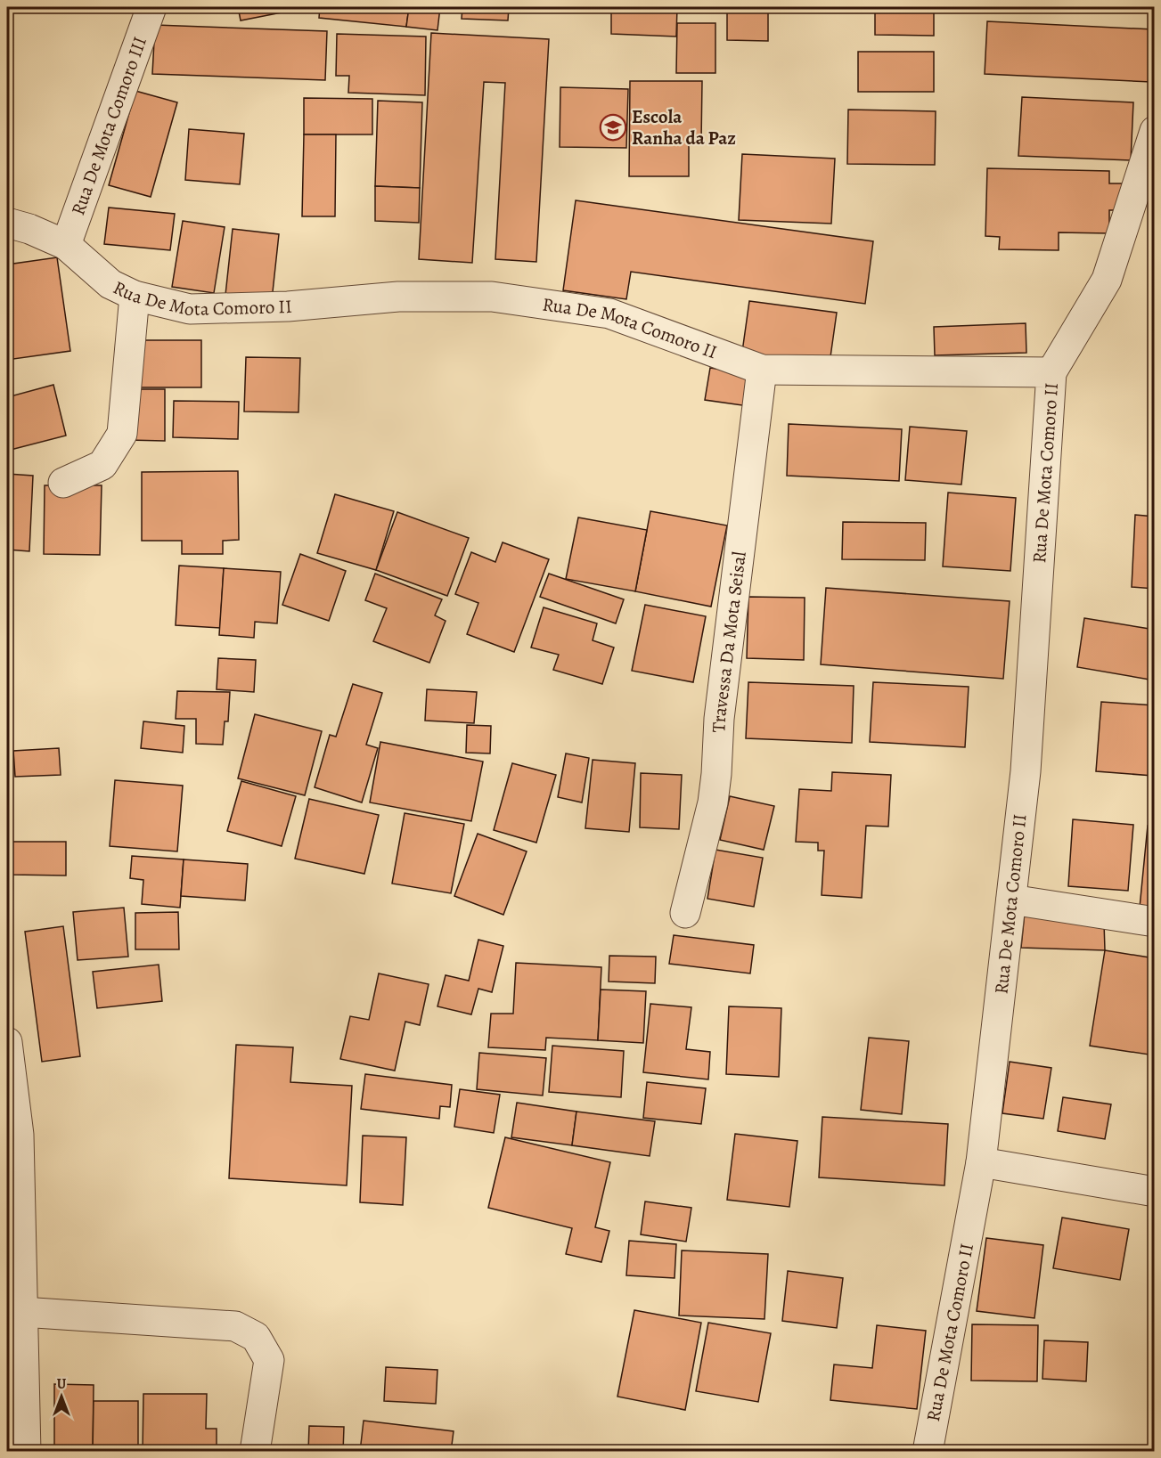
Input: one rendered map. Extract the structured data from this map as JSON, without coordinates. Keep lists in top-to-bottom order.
{
  "streets": {
    "street": ["Rua De Mota Comoro III", "Rua De Mota Comoro II", "Travessa Da Mota Seisal"]
  },
  "crossings": [
    ["Rua De Mota Comoro III", "Rua De Mota Comoro II"],
    ["Rua De Mota Comoro II", "Travessa Da Mota Seisal"]
  ],
  "places": {
    "school or university": ["Escola Ranha da Paz"]
  },
  "north": "top"
}
